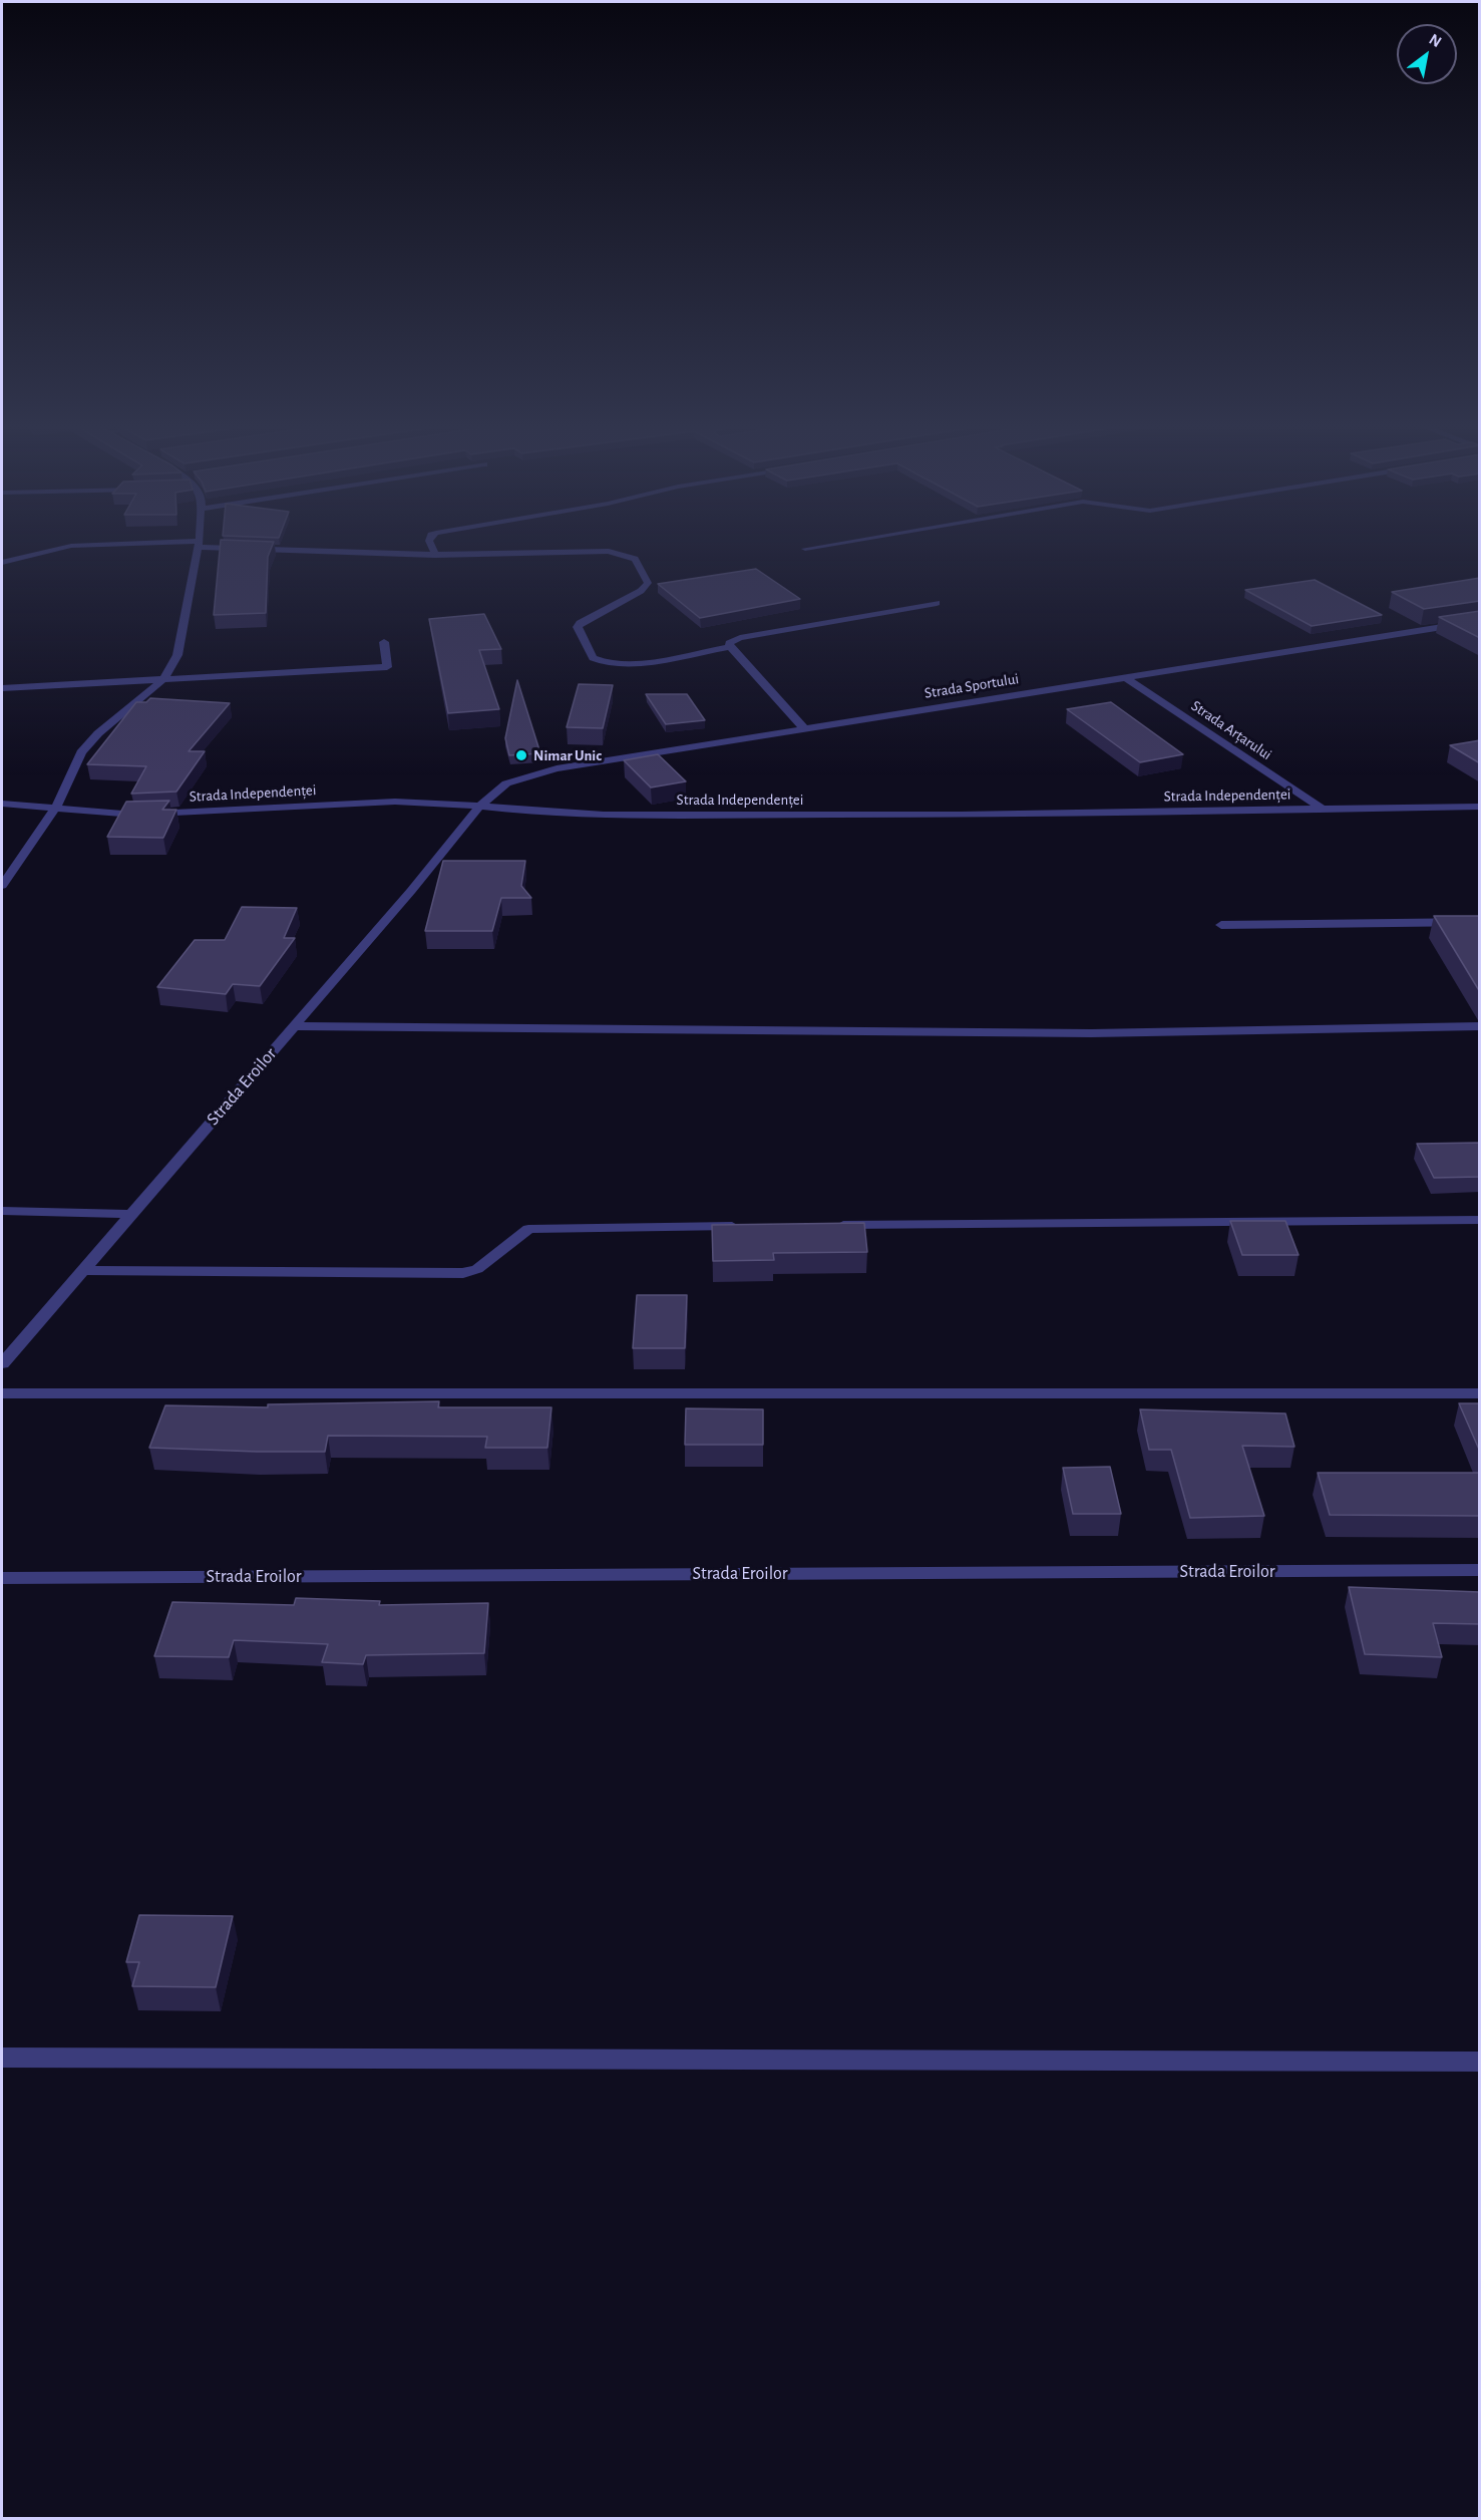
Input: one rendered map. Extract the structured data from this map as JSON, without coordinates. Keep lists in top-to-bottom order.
{
  "streets": {
    "street": [
      "Strada Sportului",
      "Strada Arțarului",
      "Strada Independenței",
      "Strada Eroilor"
    ]
  },
  "crossings": [
    ["Strada Sportului", "Strada Arțarului"],
    ["Strada Sportului", "Strada Independenței"],
    ["Strada Sportului", "Strada Eroilor"],
    ["Strada Arțarului", "Strada Independenței"],
    ["Strada Independenței", "Strada Eroilor"]
  ],
  "places": ["Nimar Unic"],
  "north": "top right"
}
